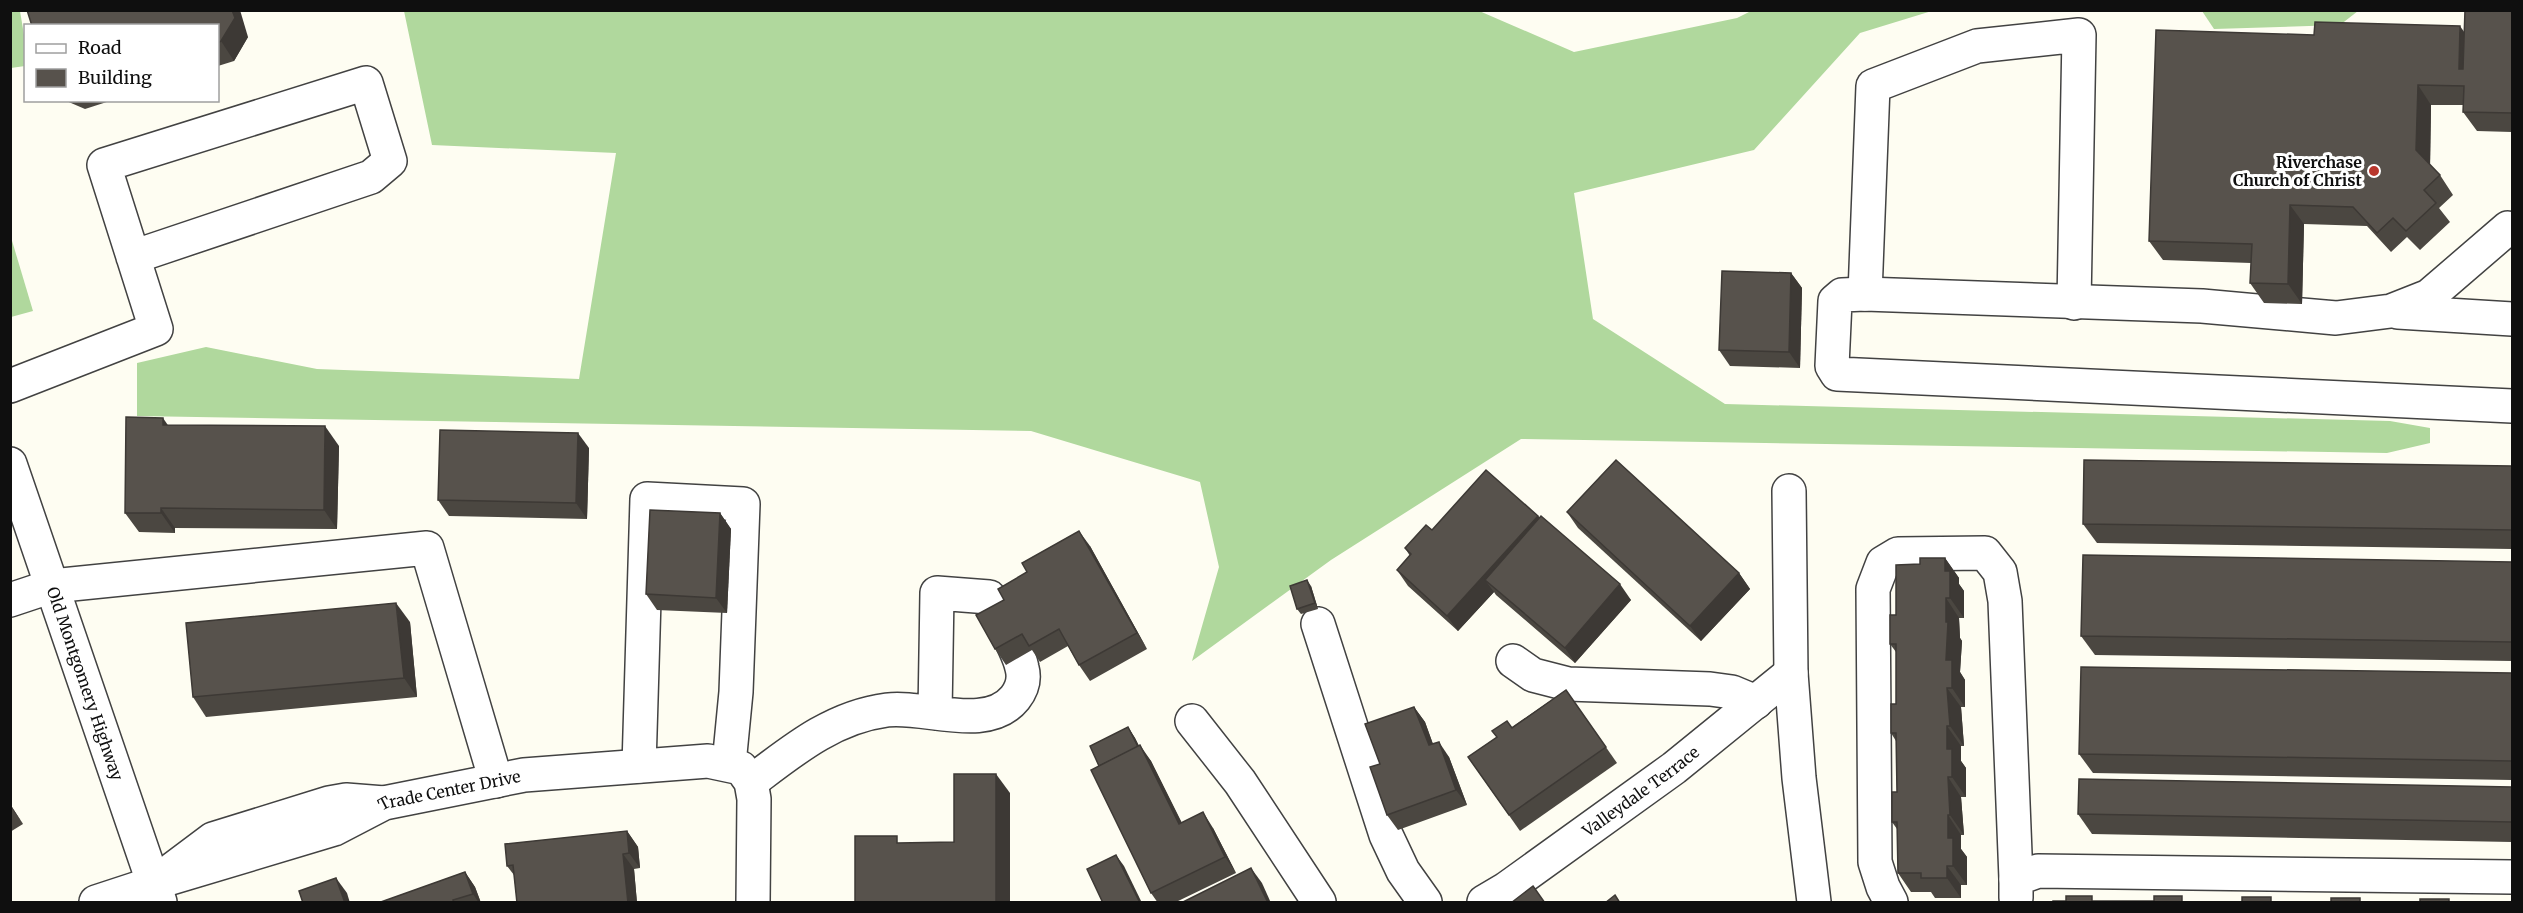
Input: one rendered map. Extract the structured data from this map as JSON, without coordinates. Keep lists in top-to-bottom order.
{
  "streets": {
    "street": ["Old Montgomery Highway", "Valleydale Terrace", "Trade Center Drive"]
  },
  "crossings": [
    ["Old Montgomery Highway", "Trade Center Drive"]
  ],
  "places": ["Riverchase Church of Christ"],
  "legend": ["Road", "Building"]
}
